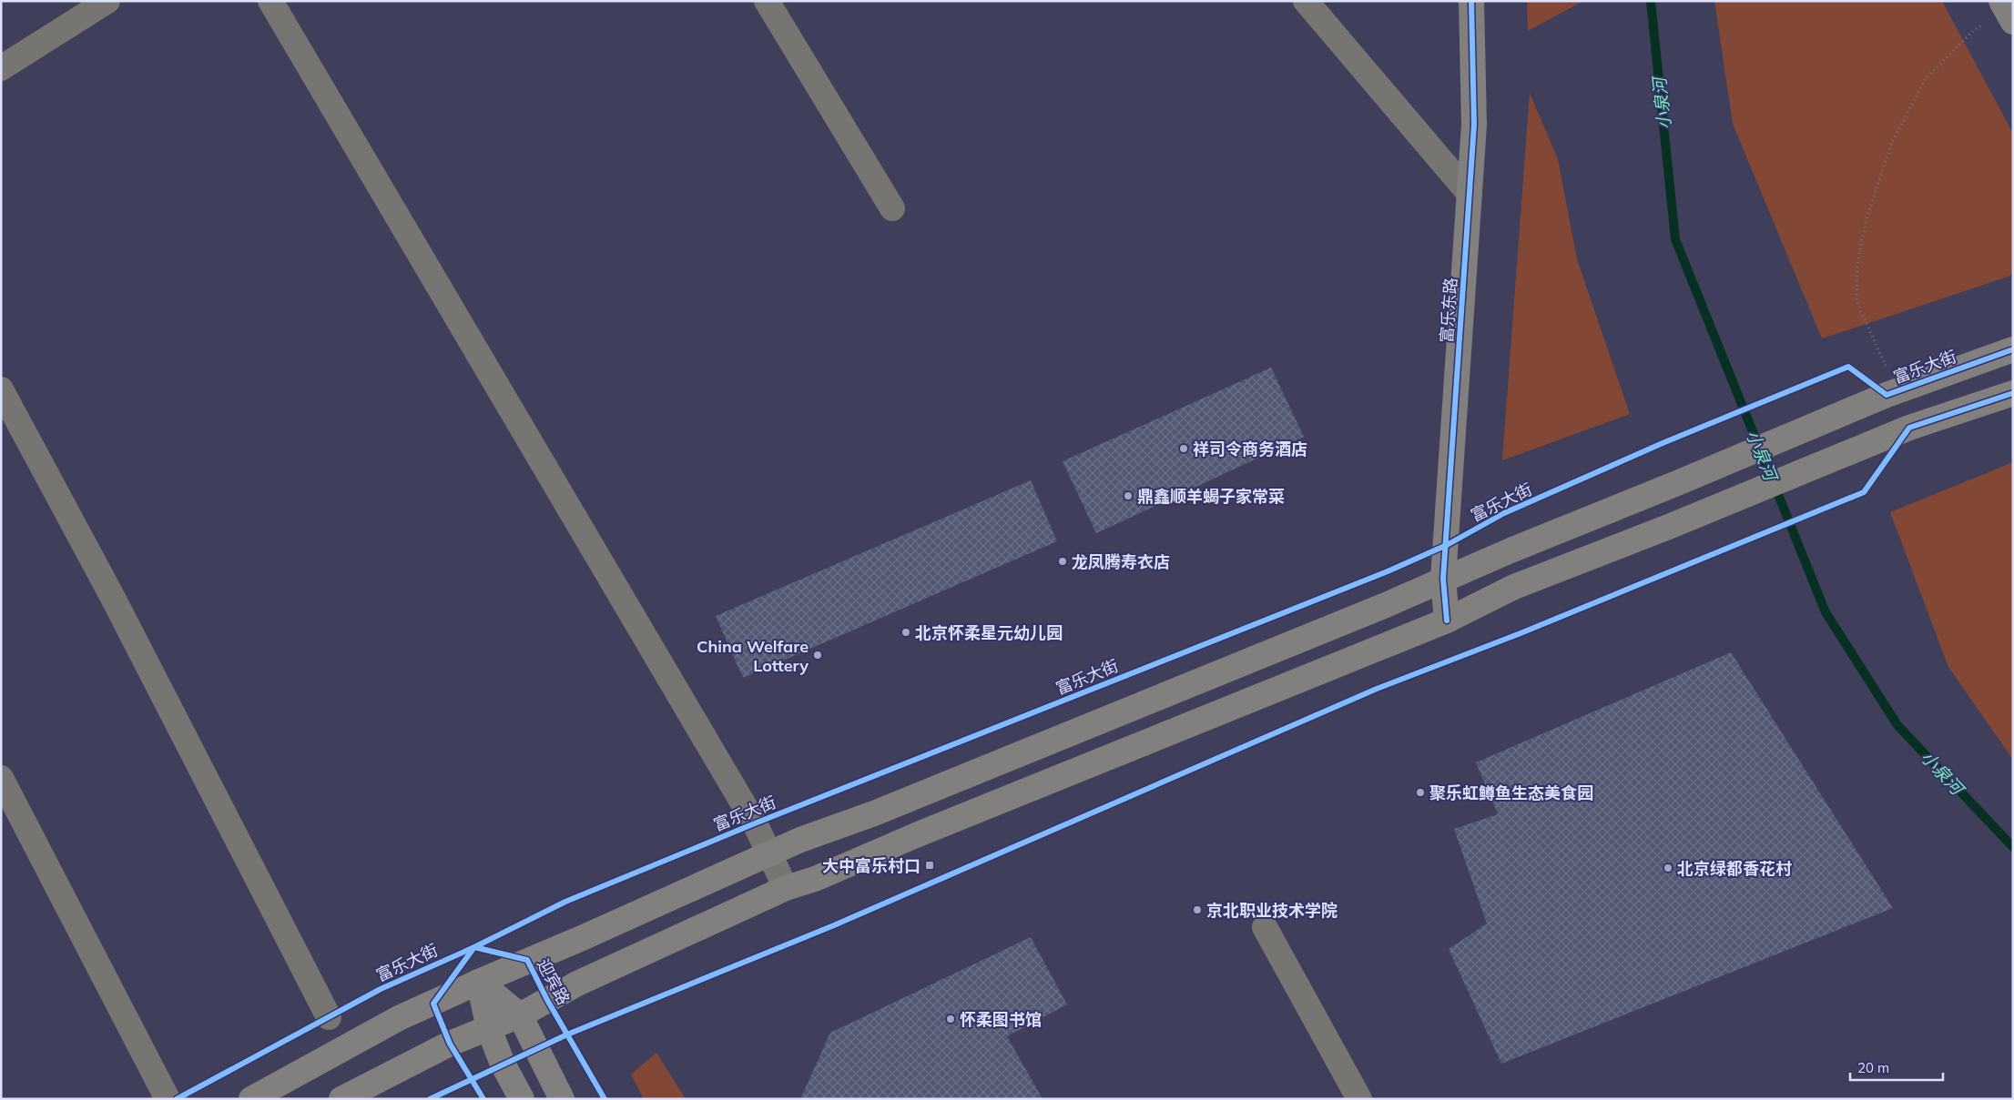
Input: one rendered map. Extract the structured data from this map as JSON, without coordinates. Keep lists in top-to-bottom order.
{
  "streets": {
    "main road": ["富乐东路", "富乐大街"],
    "cycle path": ["迎宾路"]
  },
  "crossings": [
    ["富乐东路", "富乐大街"]
  ],
  "water": ["小泉河"],
  "places": {
    "other": [
      "祥司令商务酒店",
      "鼎鑫顺羊蝎子家常菜",
      "龙凤腾寿衣店",
      "北京怀柔星元幼儿园",
      "China Welfare Lottery",
      "聚乐虹鳟鱼生态美食园",
      "北京绿都香花村",
      "京北职业技术学院",
      "怀柔图书馆"
    ],
    "transit": ["大中富乐村口"]
  },
  "scale_bar": "20 m"
}
